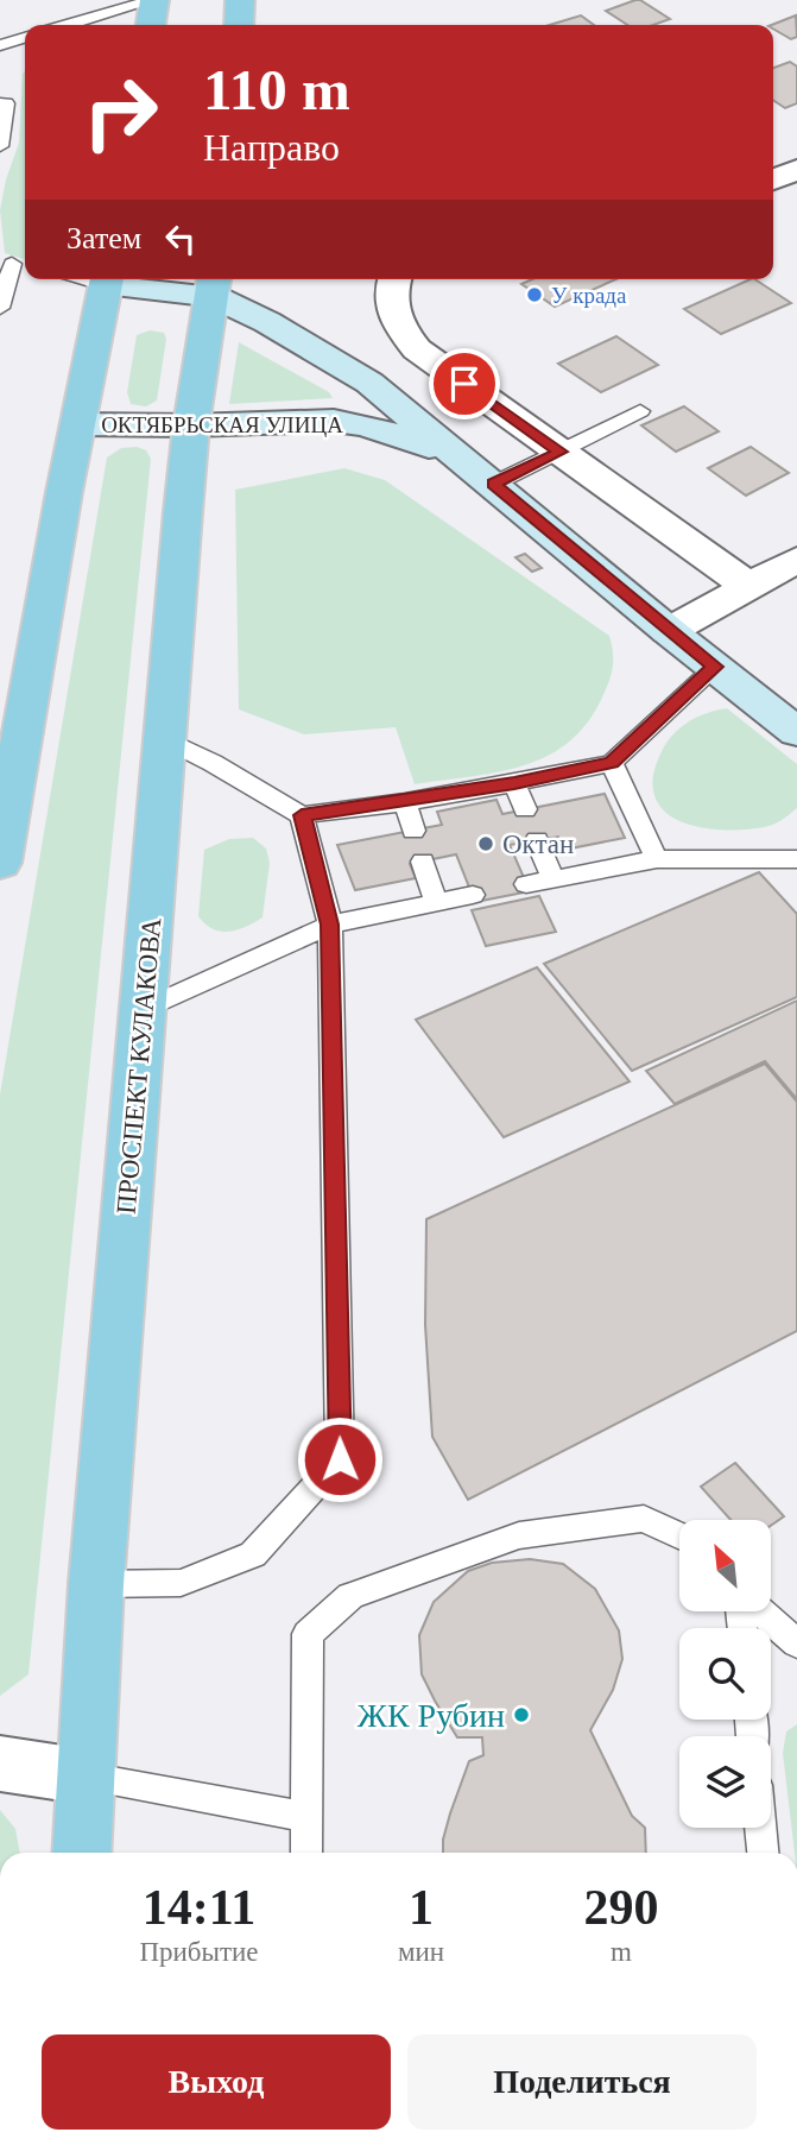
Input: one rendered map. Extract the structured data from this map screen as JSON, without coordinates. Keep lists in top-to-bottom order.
{
  "streets": {
    "main road": ["ОКТЯБРЬСКАЯ УЛИЦА", "ПРОСПЕКТ КУЛАКОВА"]
  },
  "crossings": [
    ["ОКТЯБРЬСКАЯ УЛИЦА", "ПРОСПЕКТ КУЛАКОВА"]
  ],
  "places": ["У крада", "Октан", "ЖК Рубин"],
  "north": "top left",
  "page": {
    "turn": ["110 m", "Направо"],
    "then": "Затем",
    "eta": [
      "14:11",
      "Прибытие",
      "1",
      "мин",
      "290",
      "m"
    ],
    "buttons": ["Выход", "Поделиться"]
  }
}
